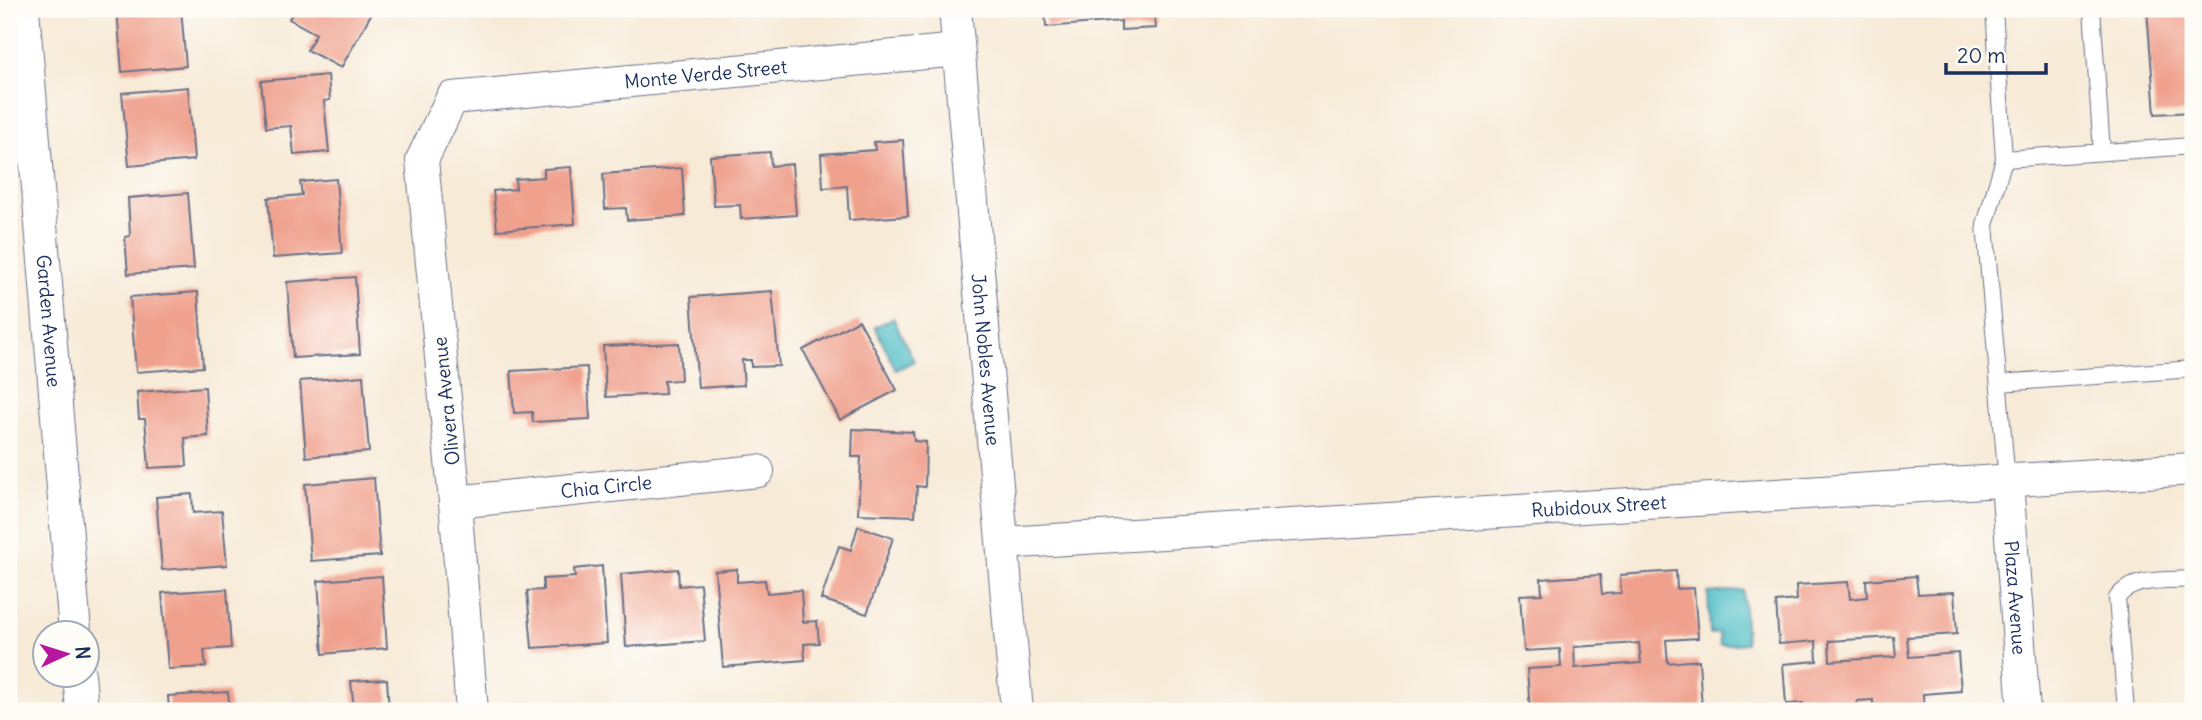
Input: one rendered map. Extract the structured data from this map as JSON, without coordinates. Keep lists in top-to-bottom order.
{
  "streets": {
    "street": [
      "Monte Verde Street",
      "Garden Avenue",
      "John Nobles Avenue",
      "Olivera Avenue",
      "Chia Circle",
      "Rubidoux Street",
      "Plaza Avenue"
    ]
  },
  "crossings": [
    ["Monte Verde Street", "John Nobles Avenue"],
    ["Monte Verde Street", "Olivera Avenue"],
    ["John Nobles Avenue", "Rubidoux Street"],
    ["Olivera Avenue", "Chia Circle"],
    ["Rubidoux Street", "Plaza Avenue"]
  ],
  "scale_bar": "20 m",
  "north": "right"
}
